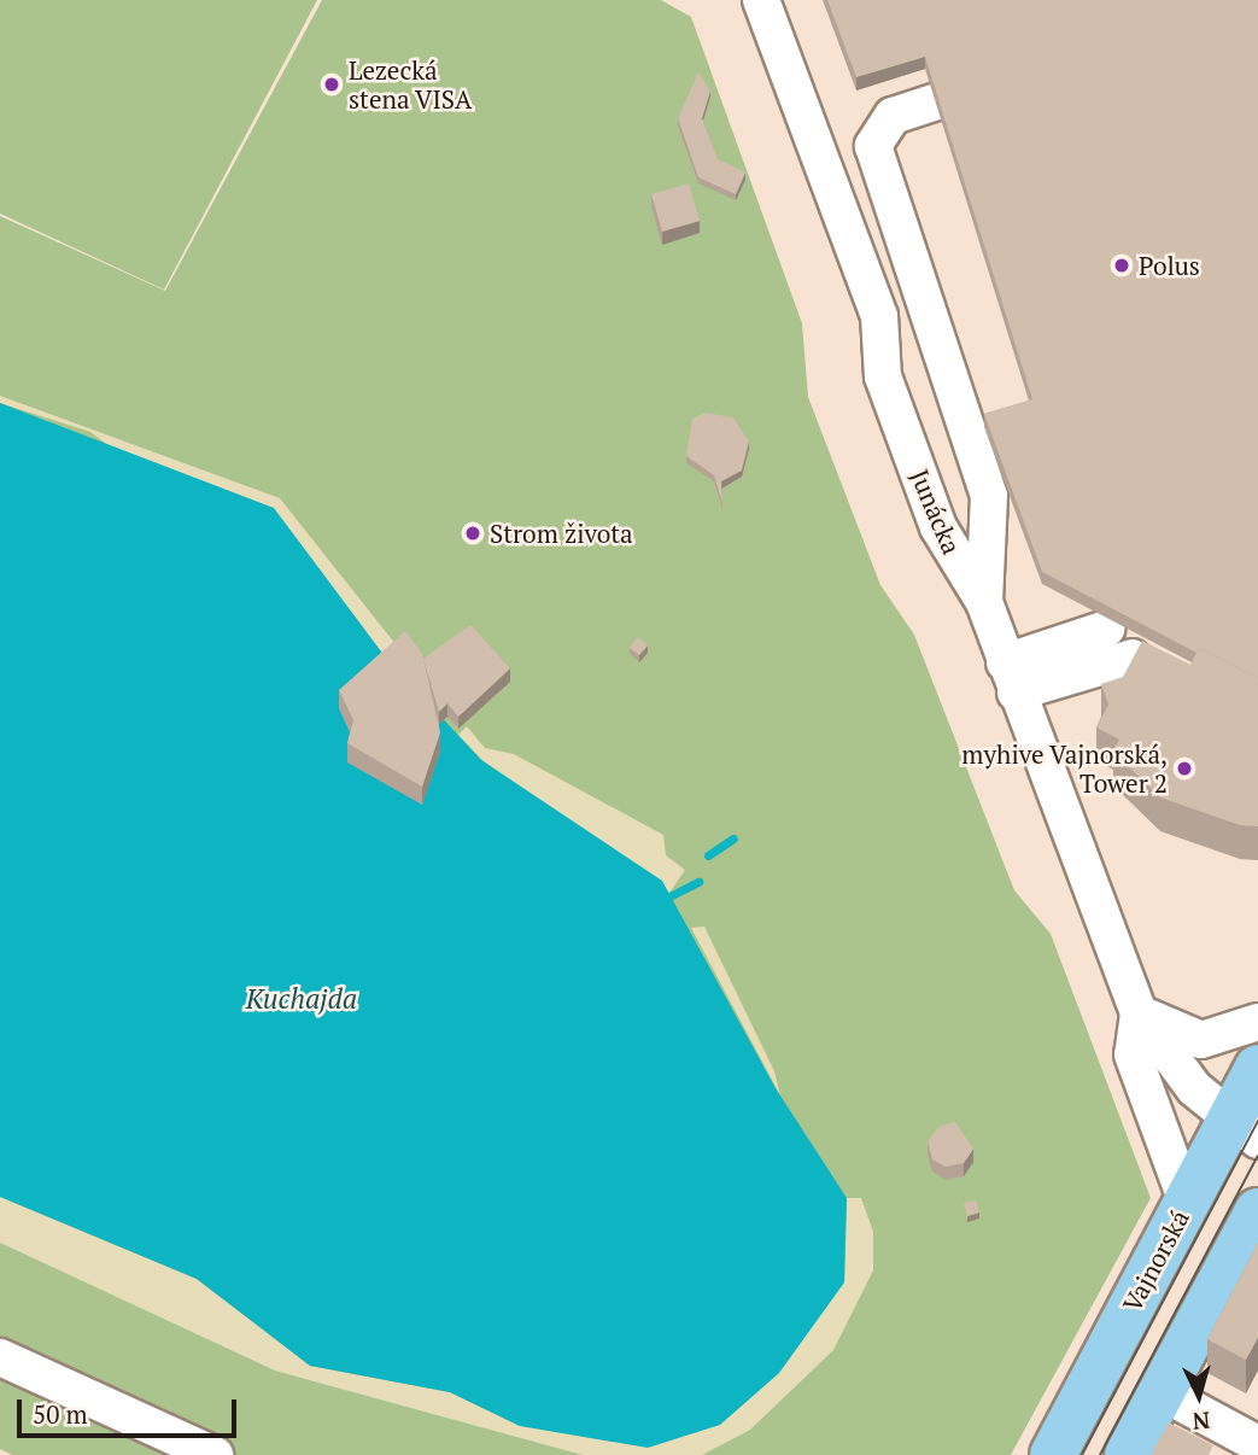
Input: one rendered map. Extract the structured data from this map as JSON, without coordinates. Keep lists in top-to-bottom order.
{
  "streets": {
    "main road": ["Vajnorská"],
    "street": ["Junácka"]
  },
  "crossings": [
    ["Junácka", "Vajnorská"]
  ],
  "water": ["Kuchajda"],
  "places": [
    "Lezecká stena VISA",
    "Polus",
    "Strom života",
    "myhive Vajnorská, Tower 2"
  ],
  "scale_bar": "50 m",
  "north": "bottom"
}
